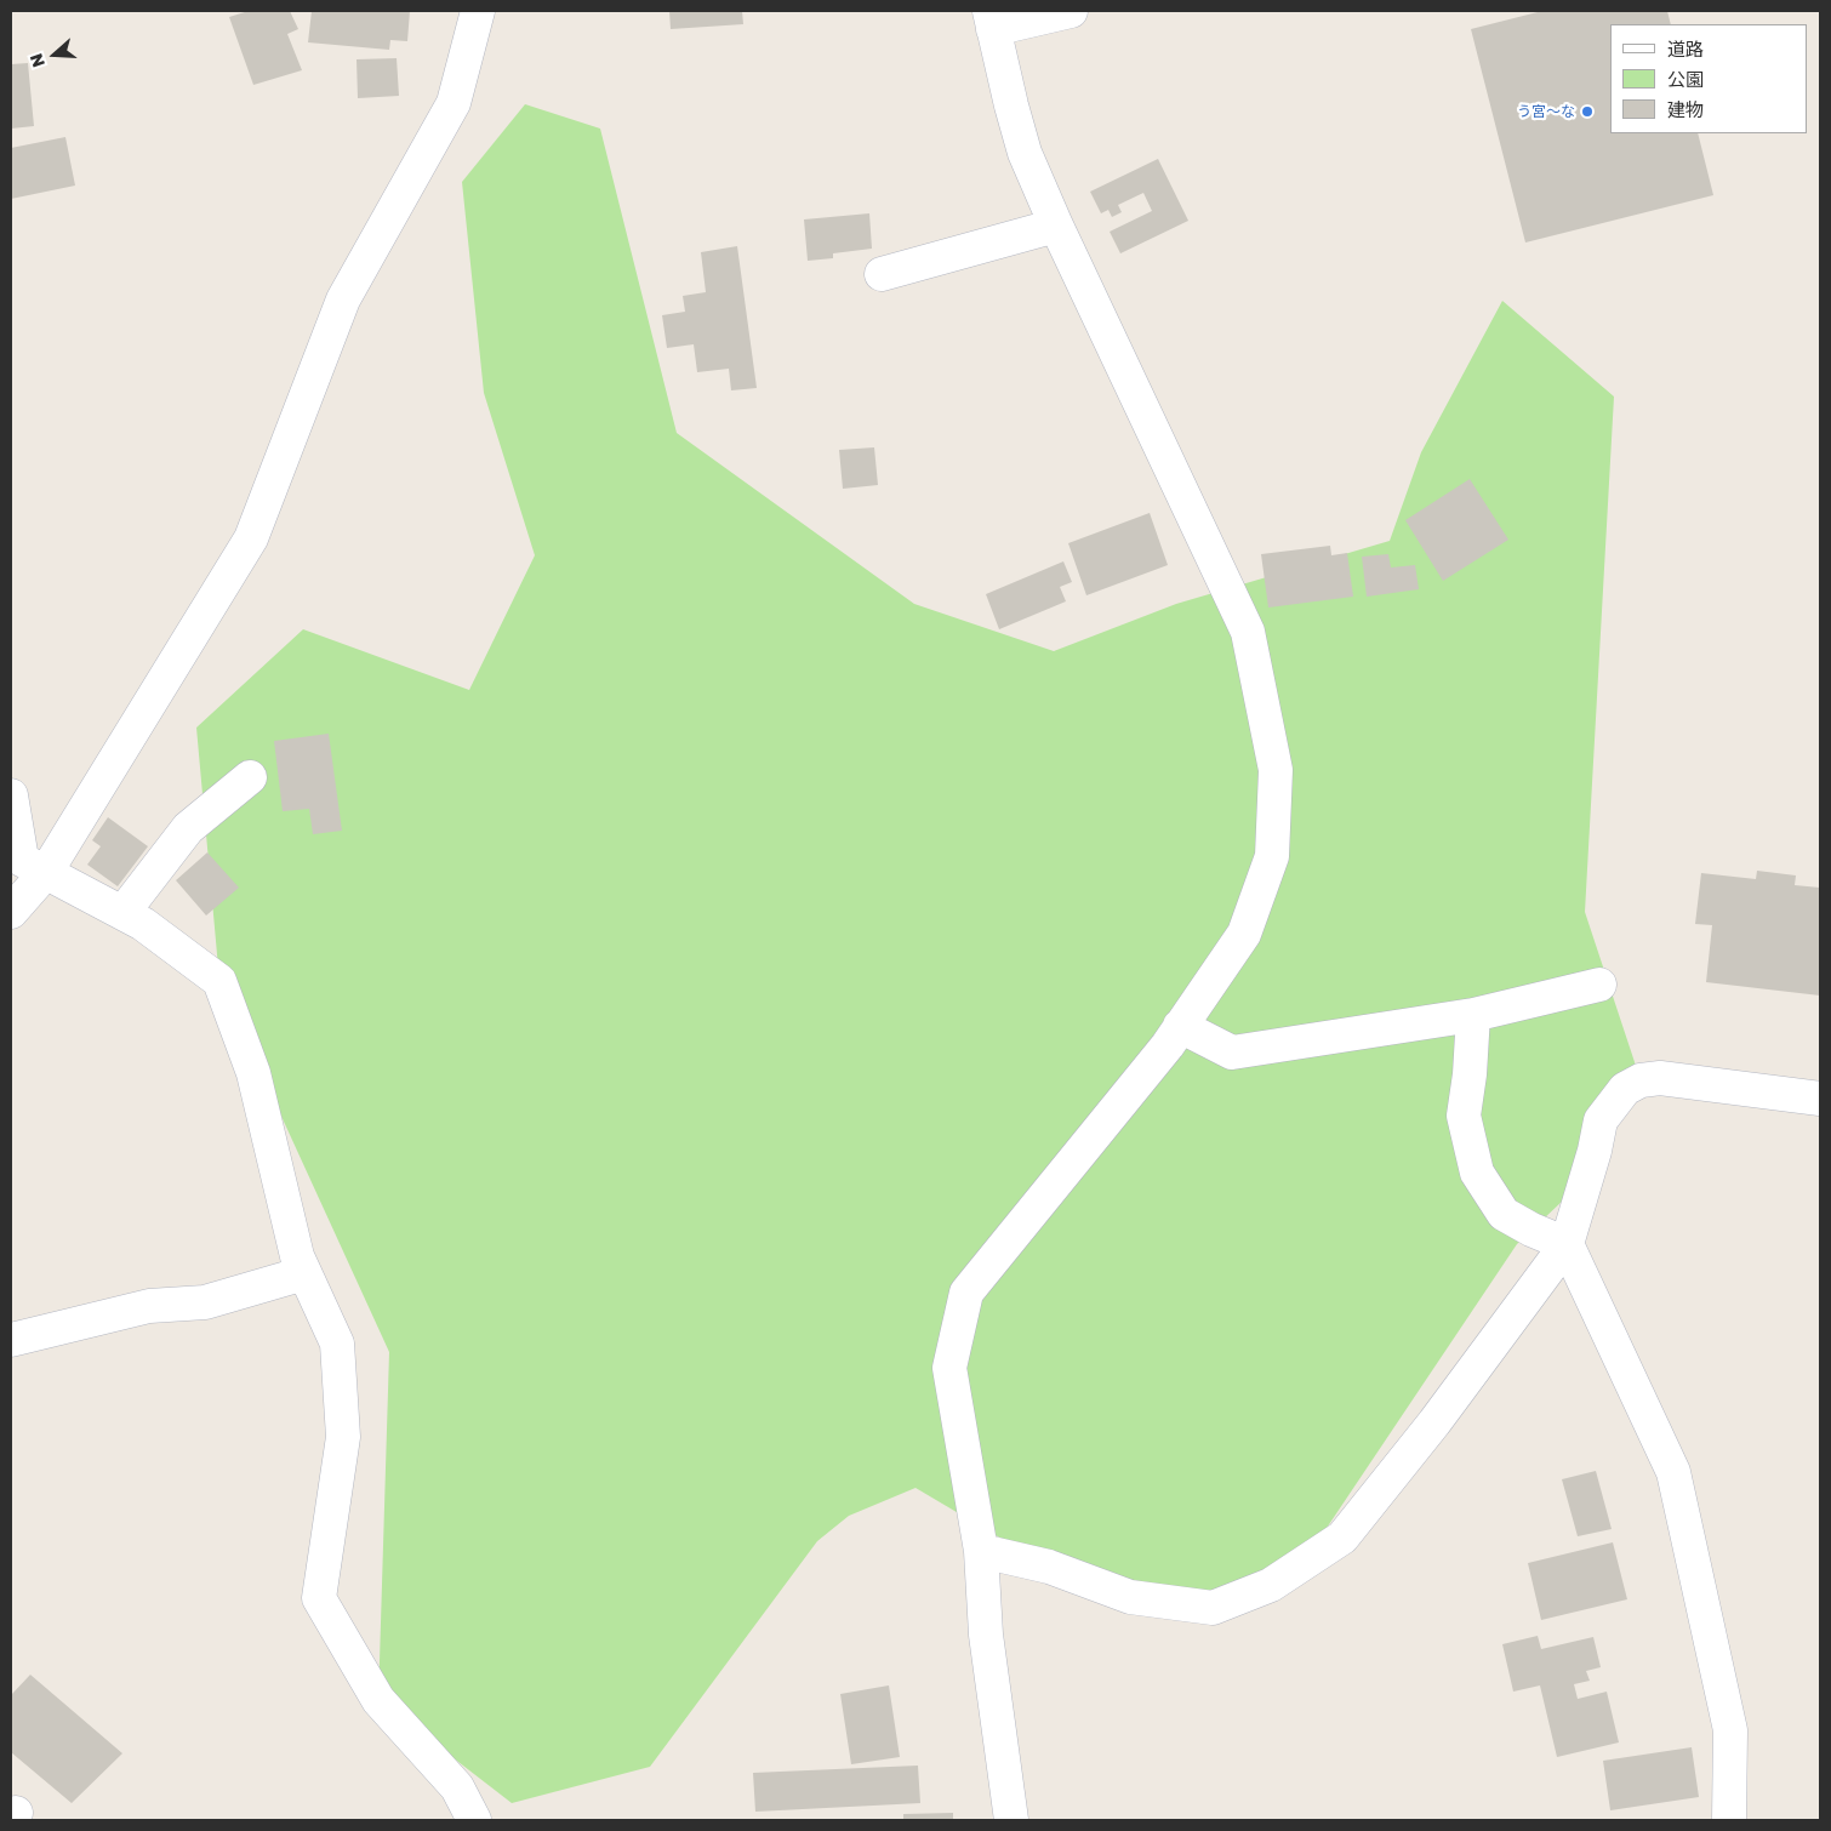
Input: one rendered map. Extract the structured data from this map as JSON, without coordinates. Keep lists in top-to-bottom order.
{
  "places": ["う宮〜な"],
  "legend": ["道路", "公園", "建物"],
  "north": "left"
}
